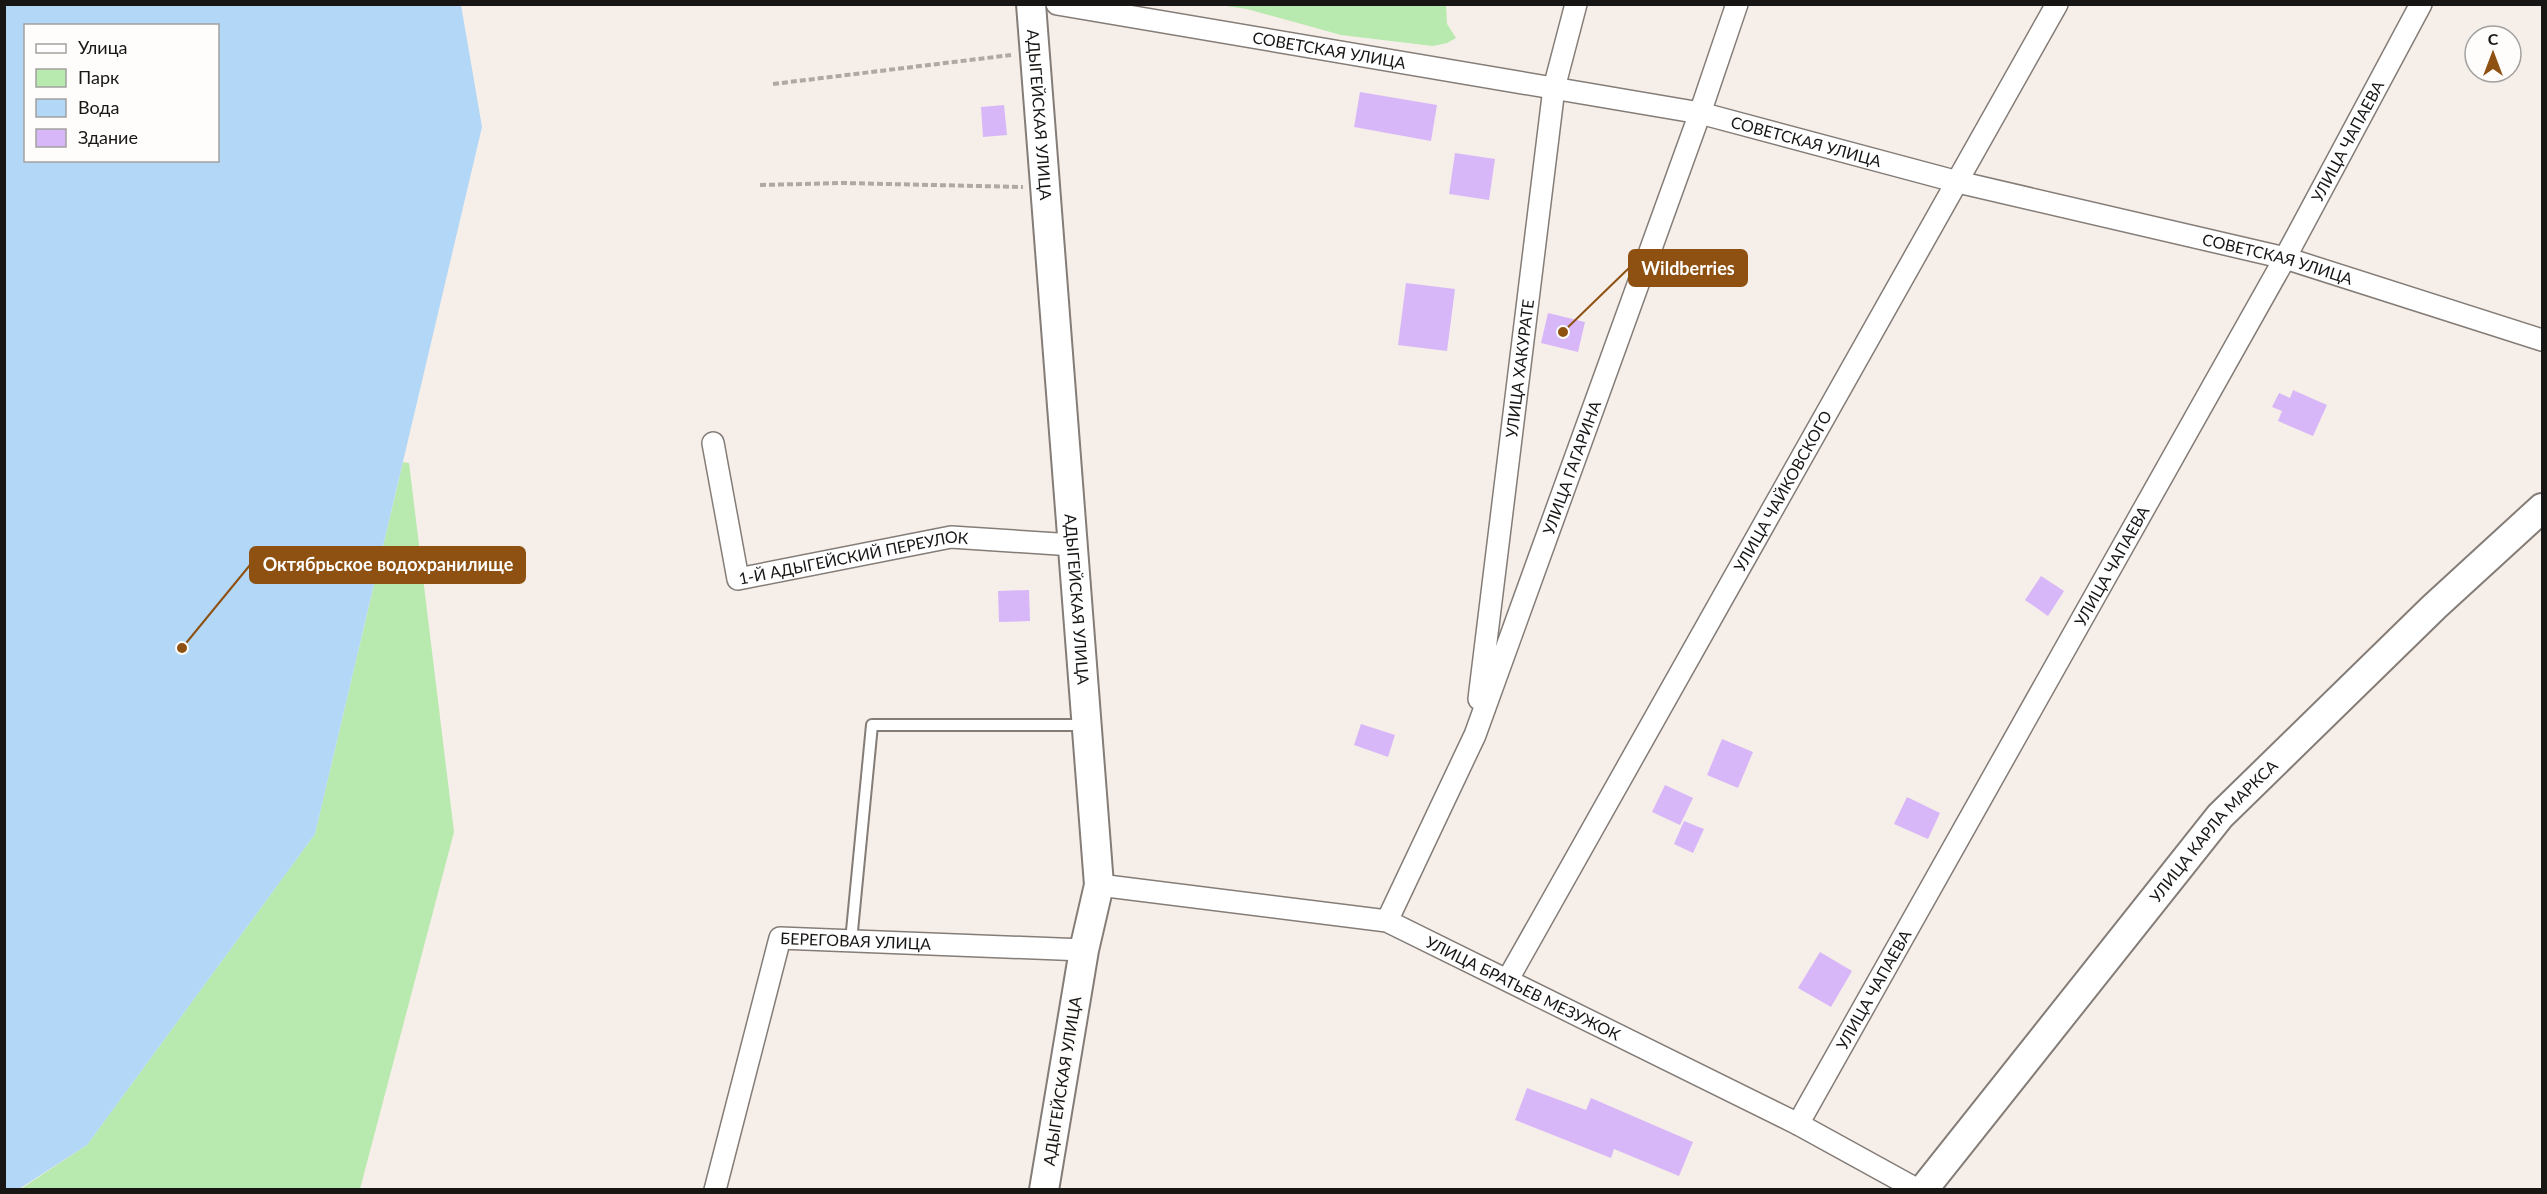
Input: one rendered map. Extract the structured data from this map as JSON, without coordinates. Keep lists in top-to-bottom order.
{
  "streets": {
    "main road": ["АДЫГЕЙСКАЯ УЛИЦА", "УЛИЦА КАРЛА МАРКСА"],
    "street": [
      "СОВЕТСКАЯ УЛИЦА",
      "УЛИЦА ЧАПАЕВА",
      "УЛИЦА ХАКУРАТЕ",
      "УЛИЦА ГАГАРИНА",
      "УЛИЦА ЧАЙКОВСКОГО",
      "1-Й АДЫГЕЙСКИЙ ПЕРЕУЛОК",
      "БЕРЕГОВАЯ УЛИЦА",
      "УЛИЦА БРАТЬЕВ МЕЗУЖОК"
    ]
  },
  "crossings": [
    ["СОВЕТСКАЯ УЛИЦА", "УЛИЦА ЧАПАЕВА"],
    ["СОВЕТСКАЯ УЛИЦА", "УЛИЦА ХАКУРАТЕ"],
    ["СОВЕТСКАЯ УЛИЦА", "УЛИЦА ГАГАРИНА"],
    ["СОВЕТСКАЯ УЛИЦА", "УЛИЦА ЧАЙКОВСКОГО"],
    ["АДЫГЕЙСКАЯ УЛИЦА", "1-Й АДЫГЕЙСКИЙ ПЕРЕУЛОК"],
    ["АДЫГЕЙСКАЯ УЛИЦА", "БЕРЕГОВАЯ УЛИЦА"],
    ["АДЫГЕЙСКАЯ УЛИЦА", "УЛИЦА БРАТЬЕВ МЕЗУЖОК"],
    ["УЛИЦА ЧАПАЕВА", "УЛИЦА БРАТЬЕВ МЕЗУЖОК"],
    ["УЛИЦА ХАКУРАТЕ", "УЛИЦА ГАГАРИНА"],
    ["УЛИЦА ГАГАРИНА", "УЛИЦА БРАТЬЕВ МЕЗУЖОК"],
    ["УЛИЦА ЧАЙКОВСКОГО", "УЛИЦА БРАТЬЕВ МЕЗУЖОК"]
  ],
  "places": ["Wildberries", "Октябрьское водохранилище"],
  "legend": [
    "Улица",
    "Парк",
    "Вода",
    "Здание"
  ],
  "north": "top"
}
